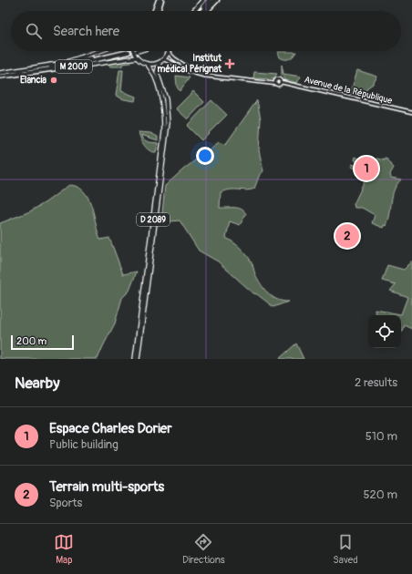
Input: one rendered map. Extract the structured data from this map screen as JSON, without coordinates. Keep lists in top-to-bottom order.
{
  "streets": {
    "main road": ["M 2009", "D 2089"],
    "street": ["Avenue de la République"]
  },
  "places": {
    "health": ["Institut médical Pérignat"],
    "other": ["Elancia"]
  },
  "scale_bar": "200 m",
  "page": {
    "search": "Search here",
    "pins": ["1", "2"],
    "scale": "200 m",
    "heading": ["Nearby", "2 results"],
    "list": [
      {
        "mark": "1",
        "name": "Espace Charles Dorier",
        "note": "Public building",
        "value": "510 m"
      },
      {
        "mark": "2",
        "name": "Terrain multi-sports",
        "note": "Sports",
        "value": "520 m"
      }
    ],
    "nav": ["Map", "Directions", "Saved"]
  }
}
